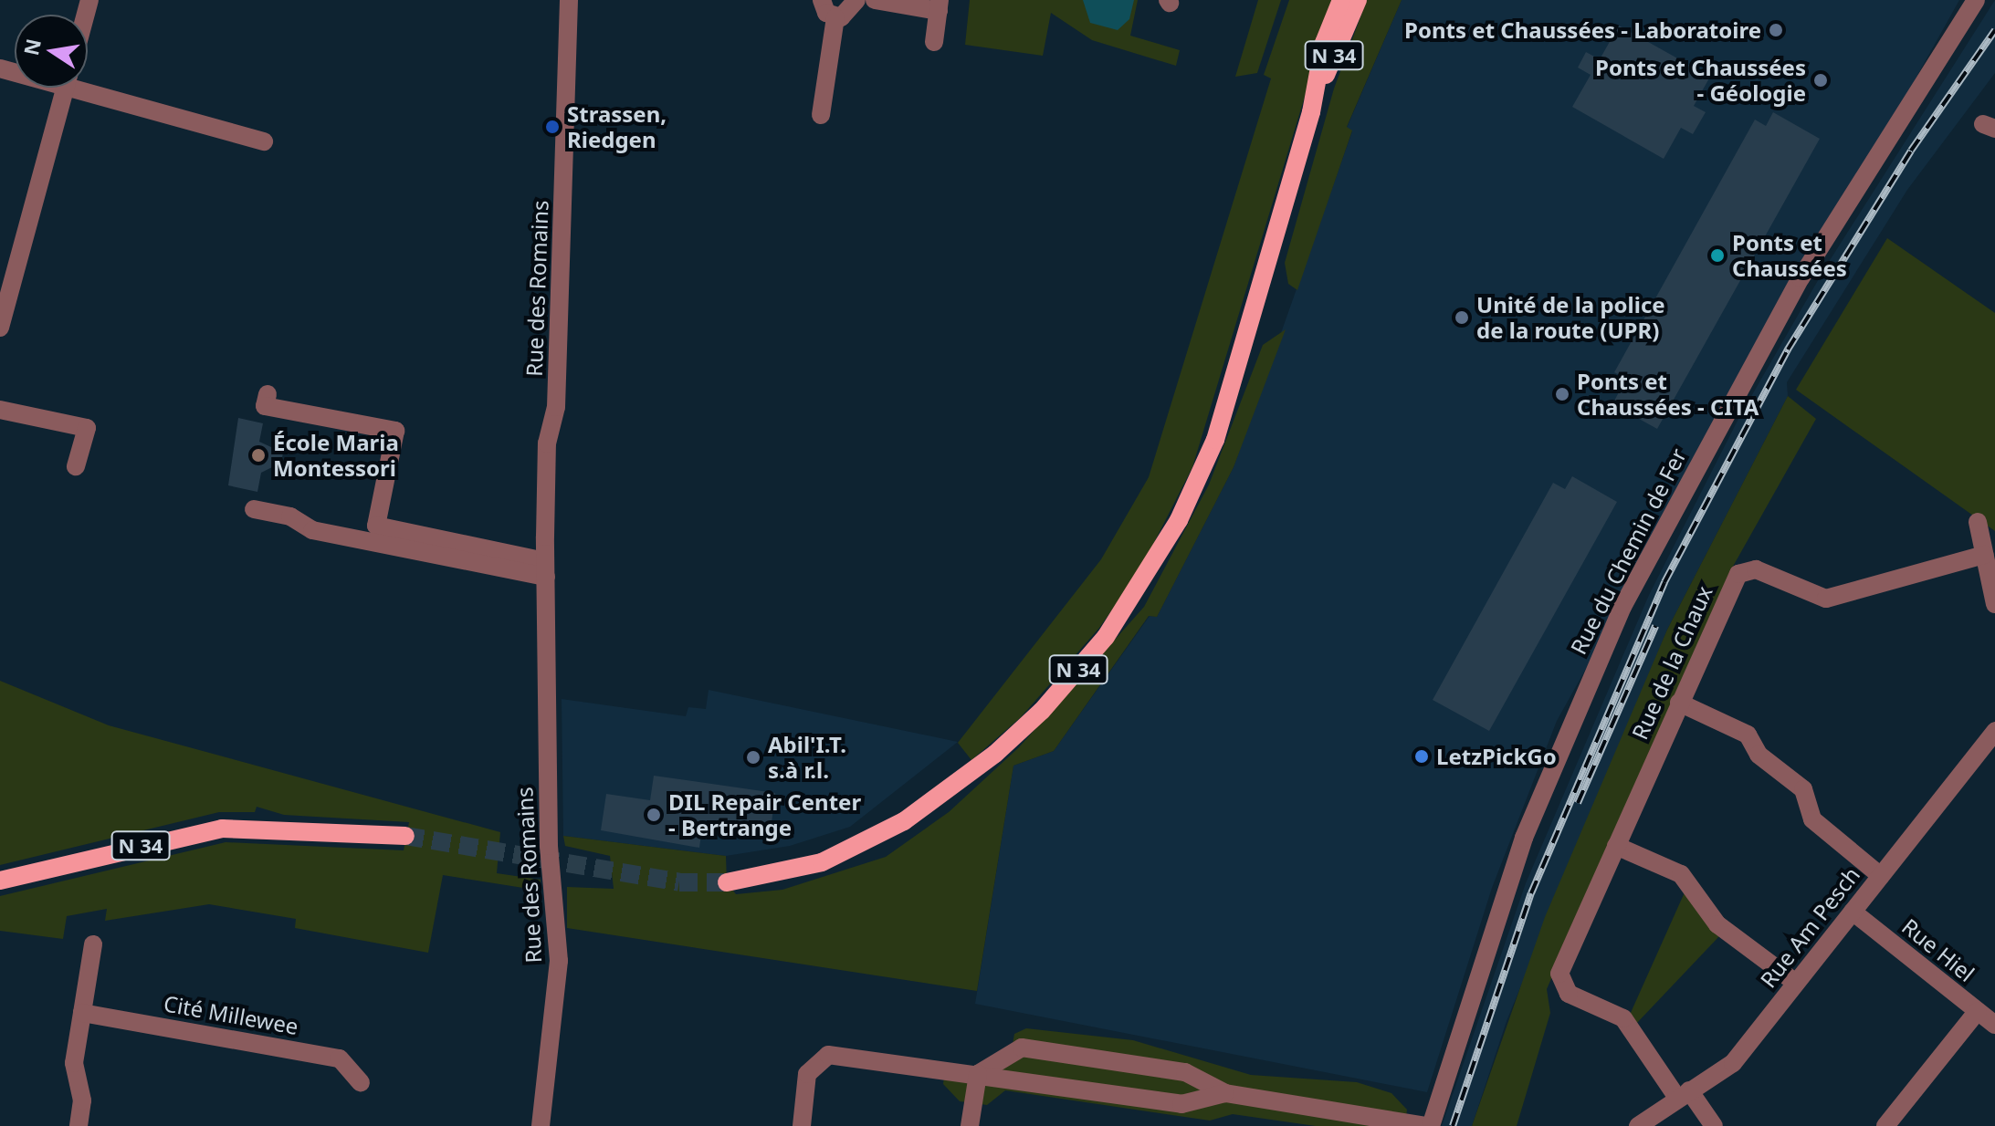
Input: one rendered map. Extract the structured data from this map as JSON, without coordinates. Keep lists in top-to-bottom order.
{
  "streets": {
    "main road": ["N 34"],
    "street": [
      "Rue des Romains",
      "Rue du Chemin de Fer",
      "Rue de la Chaux",
      "Rue Am Pesch",
      "Rue Hiel",
      "Cité Millewee"
    ]
  },
  "crossings": [
    ["Rue de la Chaux", "Rue Am Pesch"],
    ["Rue Am Pesch", "Rue Hiel"]
  ],
  "places": [
    "Ponts et Chaussées - Laboratoire",
    "Ponts et Chaussées - Géologie",
    "Strassen, Riedgen",
    "Ponts et Chaussées",
    "Unité de la police de la route (UPR)",
    "Ponts et Chaussées - CITA",
    "École Maria Montessori",
    "LetzPickGo",
    "Abil'I.T. s.à r.l.",
    "DIL Repair Center - Bertrange"
  ],
  "north": "left"
}
